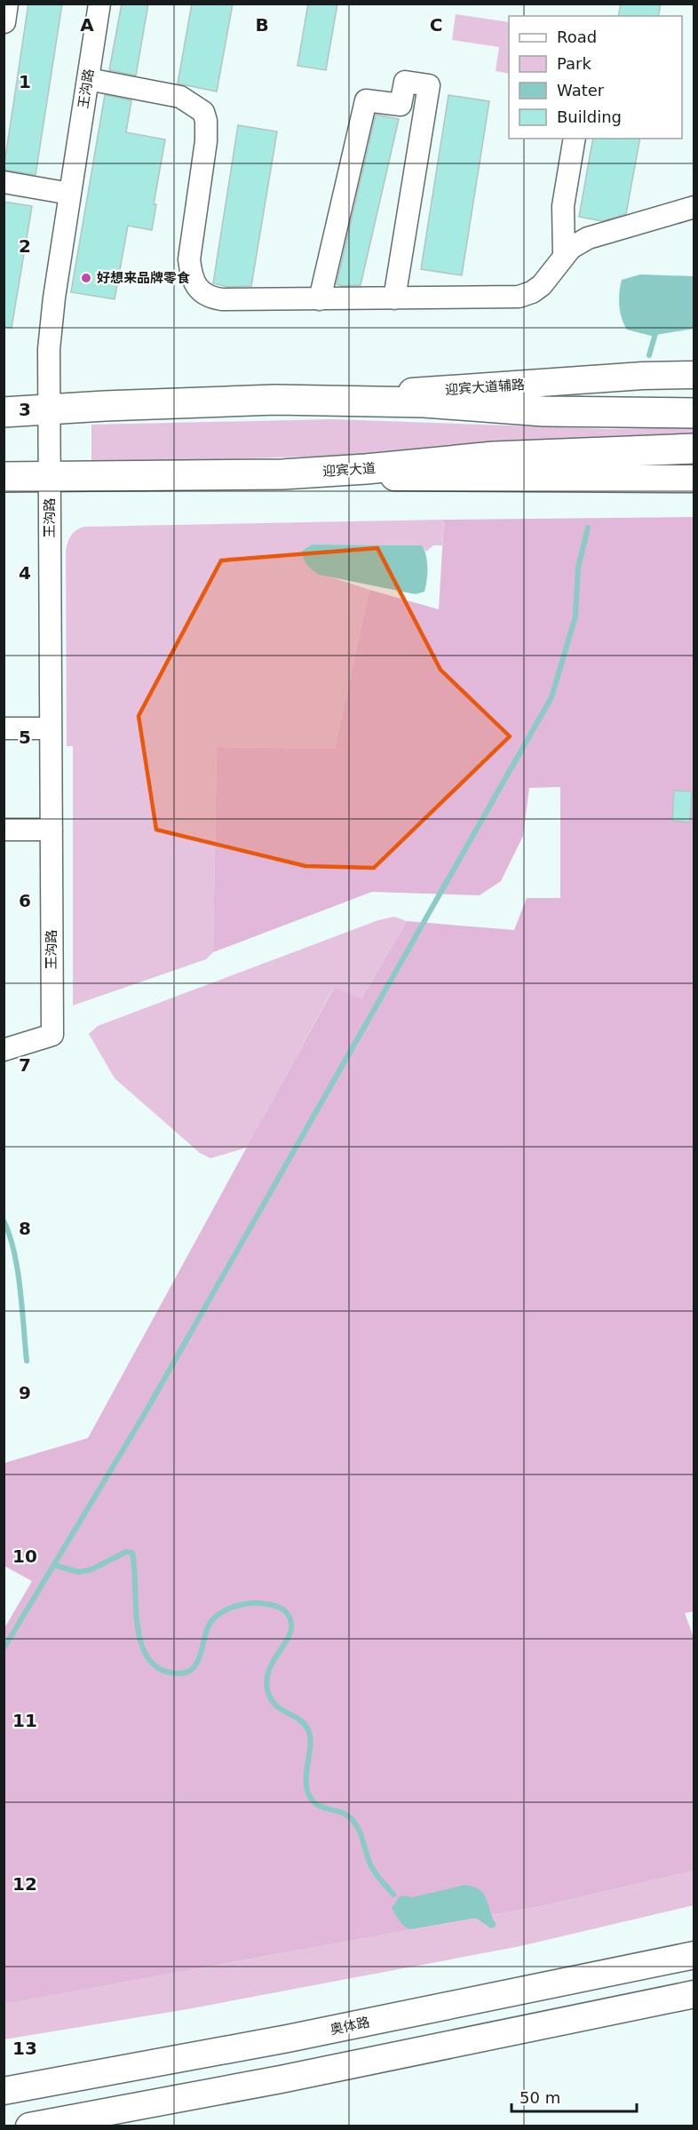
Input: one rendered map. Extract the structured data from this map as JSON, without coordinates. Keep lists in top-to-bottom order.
{
  "streets": {
    "highway": ["迎宾大道"],
    "main road": ["迎宾大道辅路", "奥体路"],
    "street": ["王沟路"]
  },
  "crossings": [
    ["王沟路", "迎宾大道"]
  ],
  "places": ["好想来品牌零食"],
  "legend": [
    "Road",
    "Park",
    "Water",
    "Building"
  ],
  "scale_bar": "50 m",
  "grid": {
    "columns": ["A", "B", "C"],
    "rows": [
      "1",
      "2",
      "3",
      "4",
      "5",
      "6",
      "7",
      "8",
      "9",
      "10",
      "11",
      "12",
      "13"
    ]
  }
}
